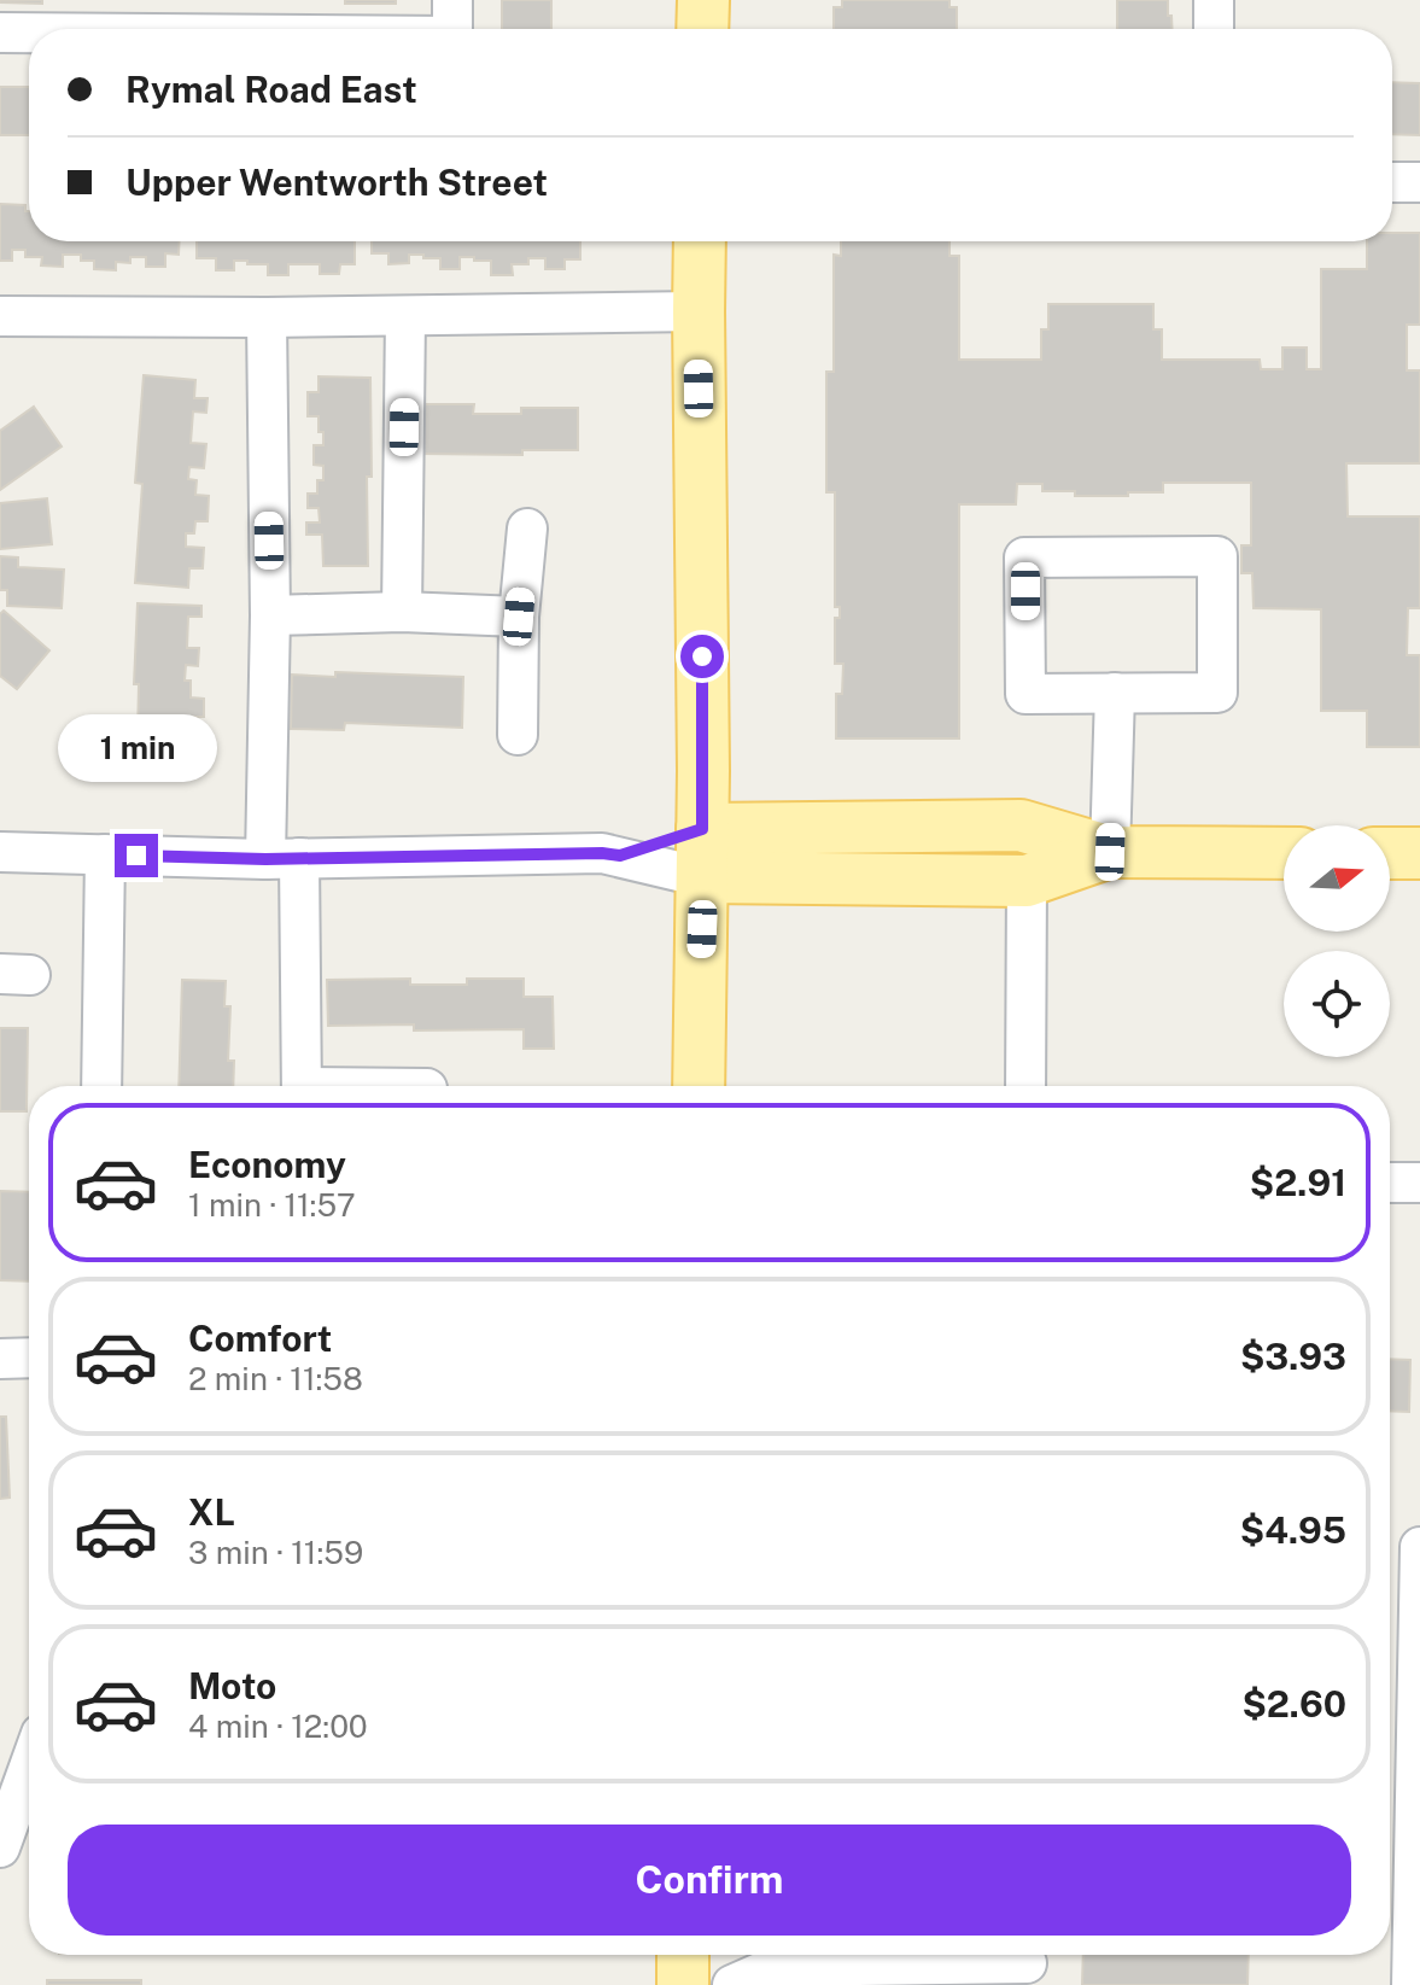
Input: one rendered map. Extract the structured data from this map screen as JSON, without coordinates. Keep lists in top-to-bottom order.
{
  "north": "right",
  "page": {
    "banner": ["Rymal Road East", "Upper Wentworth Street"],
    "bubble": "1 min",
    "list": [
      {
        "name": "Economy",
        "note": "1 min · 11:57",
        "value": "$2.91"
      },
      {
        "name": "Comfort",
        "note": "2 min · 11:58",
        "value": "$3.93"
      },
      {
        "name": "XL",
        "note": "3 min · 11:59",
        "value": "$4.95"
      },
      {
        "name": "Moto",
        "note": "4 min · 12:00",
        "value": "$2.60"
      }
    ],
    "buttons": "Confirm"
  }
}
